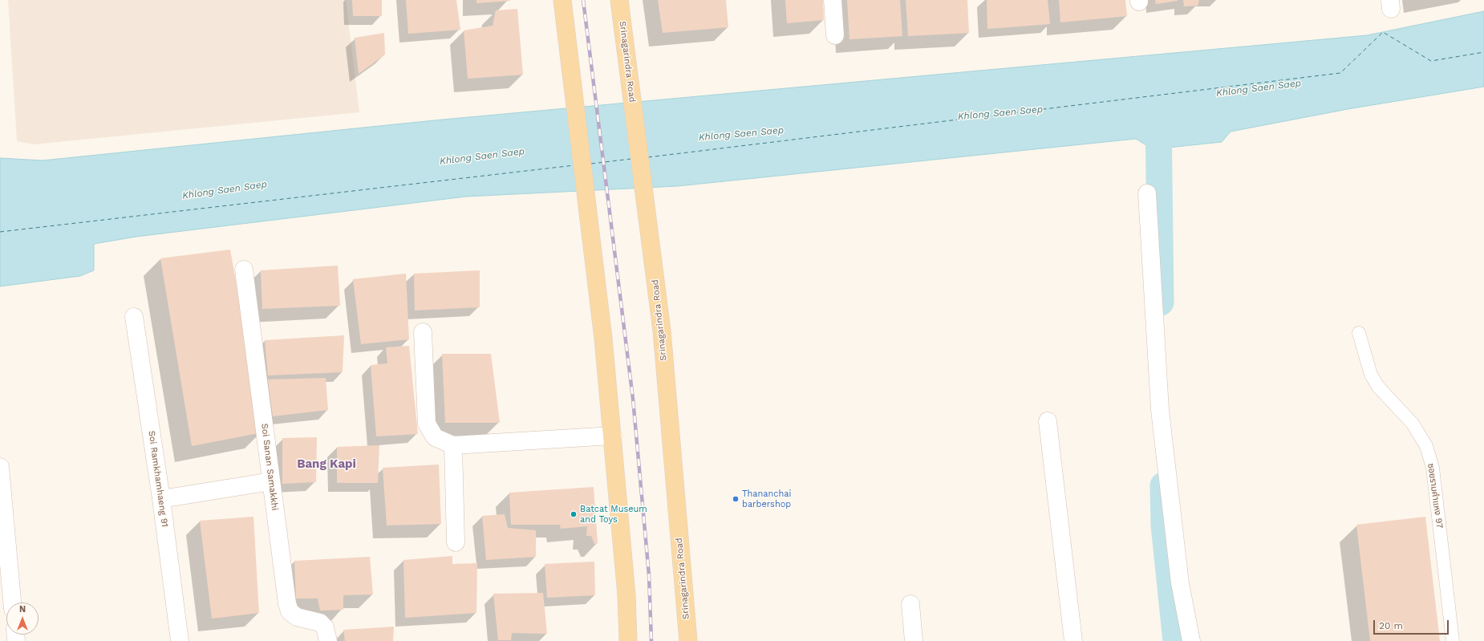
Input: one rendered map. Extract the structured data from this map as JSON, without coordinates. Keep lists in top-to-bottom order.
{
  "streets": {
    "main road": ["Srinagarindra Road"],
    "street": ["Soi Sanan Samakkhi", "Soi Ramkhamhaeng 91"],
    "lane": ["ซอยรามคำแหง 97"]
  },
  "districts": ["Bang Kapi"],
  "water": ["Khlong Saen Saep"],
  "places": ["Thananchai barbershop", "Batcat Museum and Toys"],
  "scale_bar": "20 m",
  "north": "top"
}
